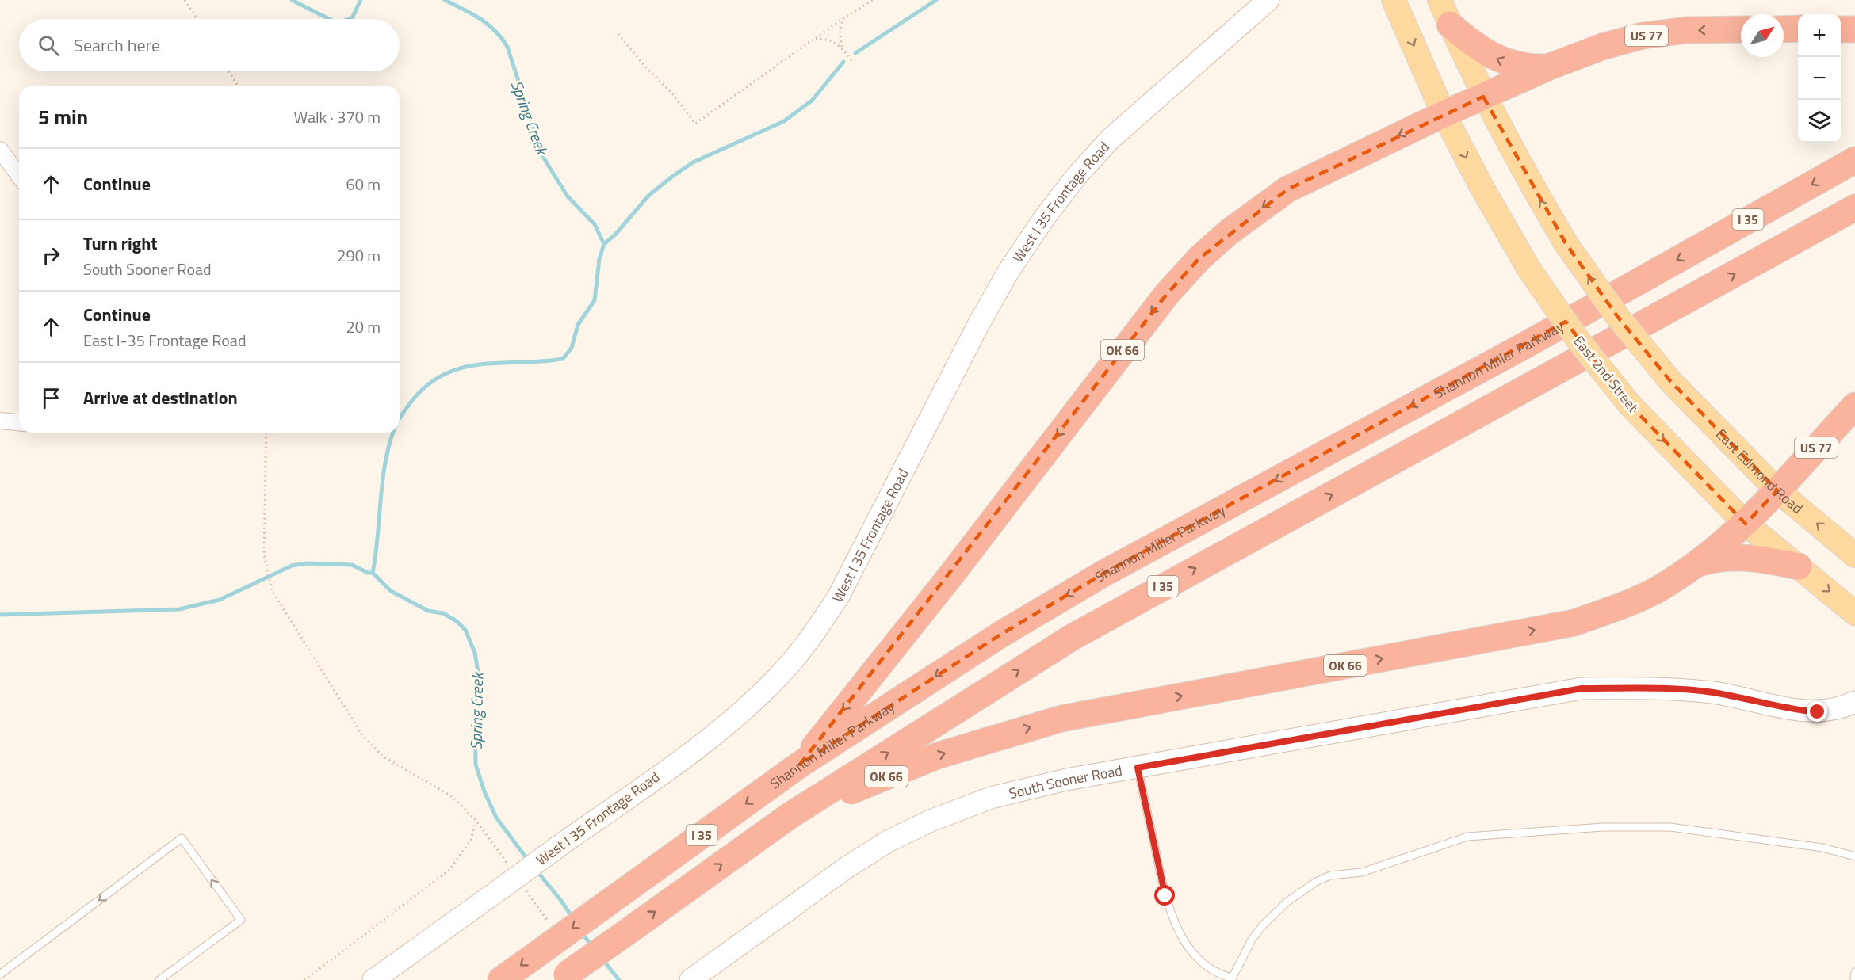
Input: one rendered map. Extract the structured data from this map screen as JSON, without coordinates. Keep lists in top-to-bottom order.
{
  "streets": {
    "highway": [
      "US 77",
      "I 35",
      "OK 66",
      "Shannon Miller Parkway"
    ],
    "main road": ["East 2nd Street", "East Edmond Road"],
    "street": ["West I 35 Frontage Road", "South Sooner Road"]
  },
  "crossings": [
    ["US 77", "East 2nd Street"],
    ["US 77", "East Edmond Road"],
    ["I 35", "OK 66"],
    ["OK 66", "Shannon Miller Parkway"],
    ["OK 66", "East 2nd Street"],
    ["OK 66", "East Edmond Road"]
  ],
  "one_way": ["East 2nd Street", "East Edmond Road"],
  "water": ["Spring Creek"],
  "north": "top right",
  "page": {
    "map_buttons": ["+", "−"],
    "search": "Search here",
    "heading": ["5 min", "Walk · 370 m"],
    "list": [
      ["Continue", "60 m"],
      ["Turn right", "South Sooner Road", "290 m"],
      ["Continue", "East I-35 Frontage Road", "20 m"],
      "Arrive at destination"
    ]
  }
}
